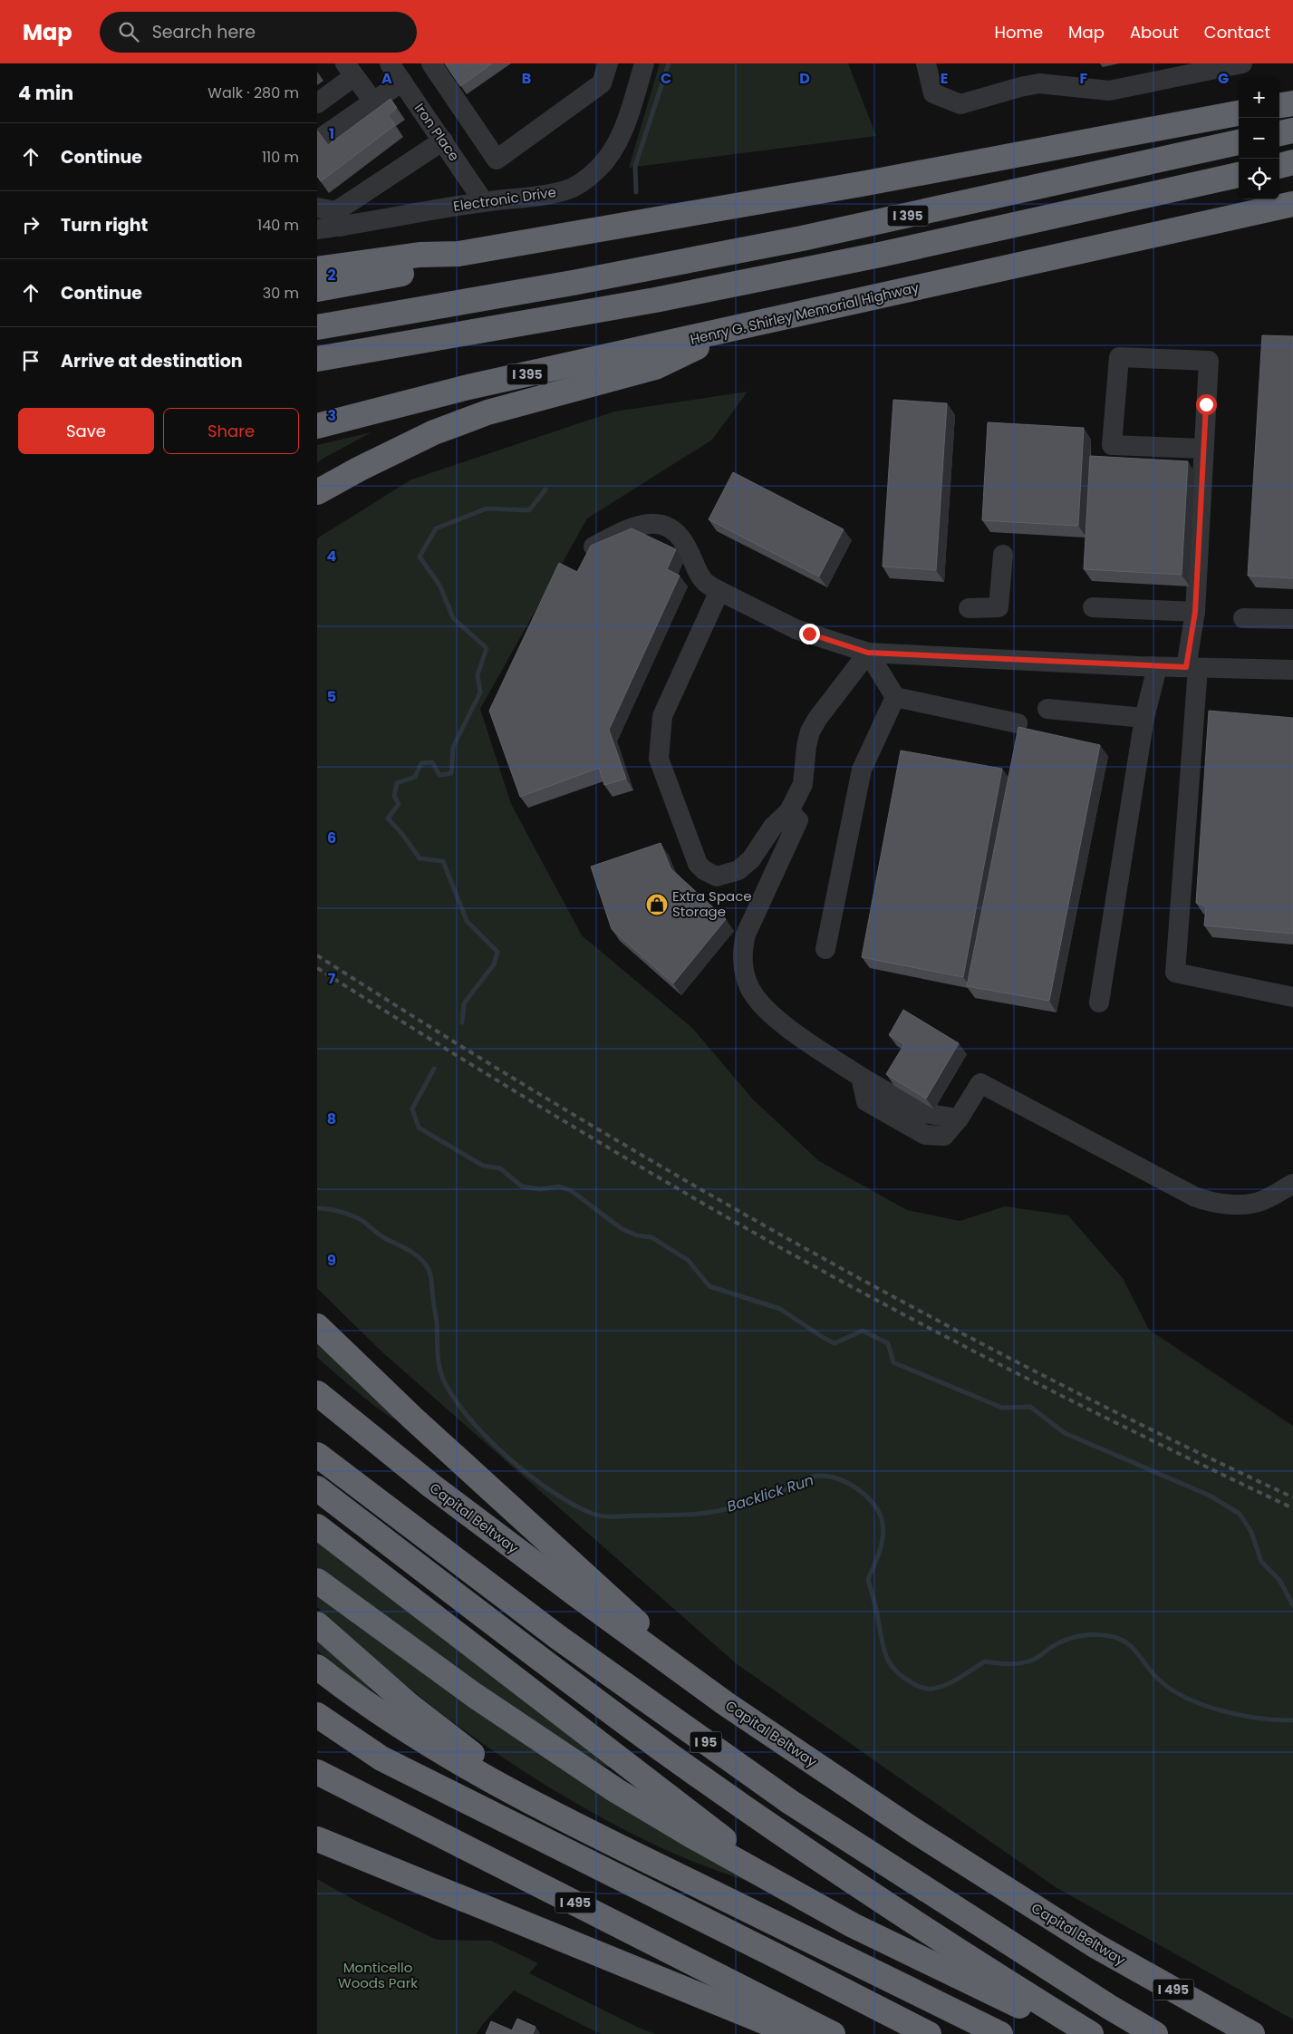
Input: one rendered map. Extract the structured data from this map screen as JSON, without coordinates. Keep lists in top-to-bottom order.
{
  "streets": {
    "highway": [
      "I 395",
      "Henry G. Shirley Memorial Highway",
      "Capital Beltway",
      "I 95",
      "I 495"
    ],
    "street": ["Iron Place", "Electronic Drive"]
  },
  "crossings": [
    ["Iron Place", "Electronic Drive"]
  ],
  "water": ["Backlick Run"],
  "parks": ["Monticello Woods Park"],
  "places": {
    "shop": ["Extra Space Storage"]
  },
  "page": {
    "header": "Map",
    "search": "Search here",
    "nav": [
      "Home",
      "Map",
      "About",
      "Contact"
    ],
    "heading": ["4 min", "Walk · 280 m"],
    "map_buttons": ["+", "−"],
    "list": [
      ["Continue", "110 m"],
      ["Turn right", "140 m"],
      ["Continue", "30 m"],
      "Arrive at destination"
    ],
    "buttons": ["Save", "Share"]
  },
  "grid": {
    "columns": [
      "A",
      "B",
      "C",
      "D",
      "E",
      "F",
      "G"
    ],
    "rows": [
      "1",
      "2",
      "3",
      "4",
      "5",
      "6",
      "7",
      "8",
      "9"
    ]
  }
}
